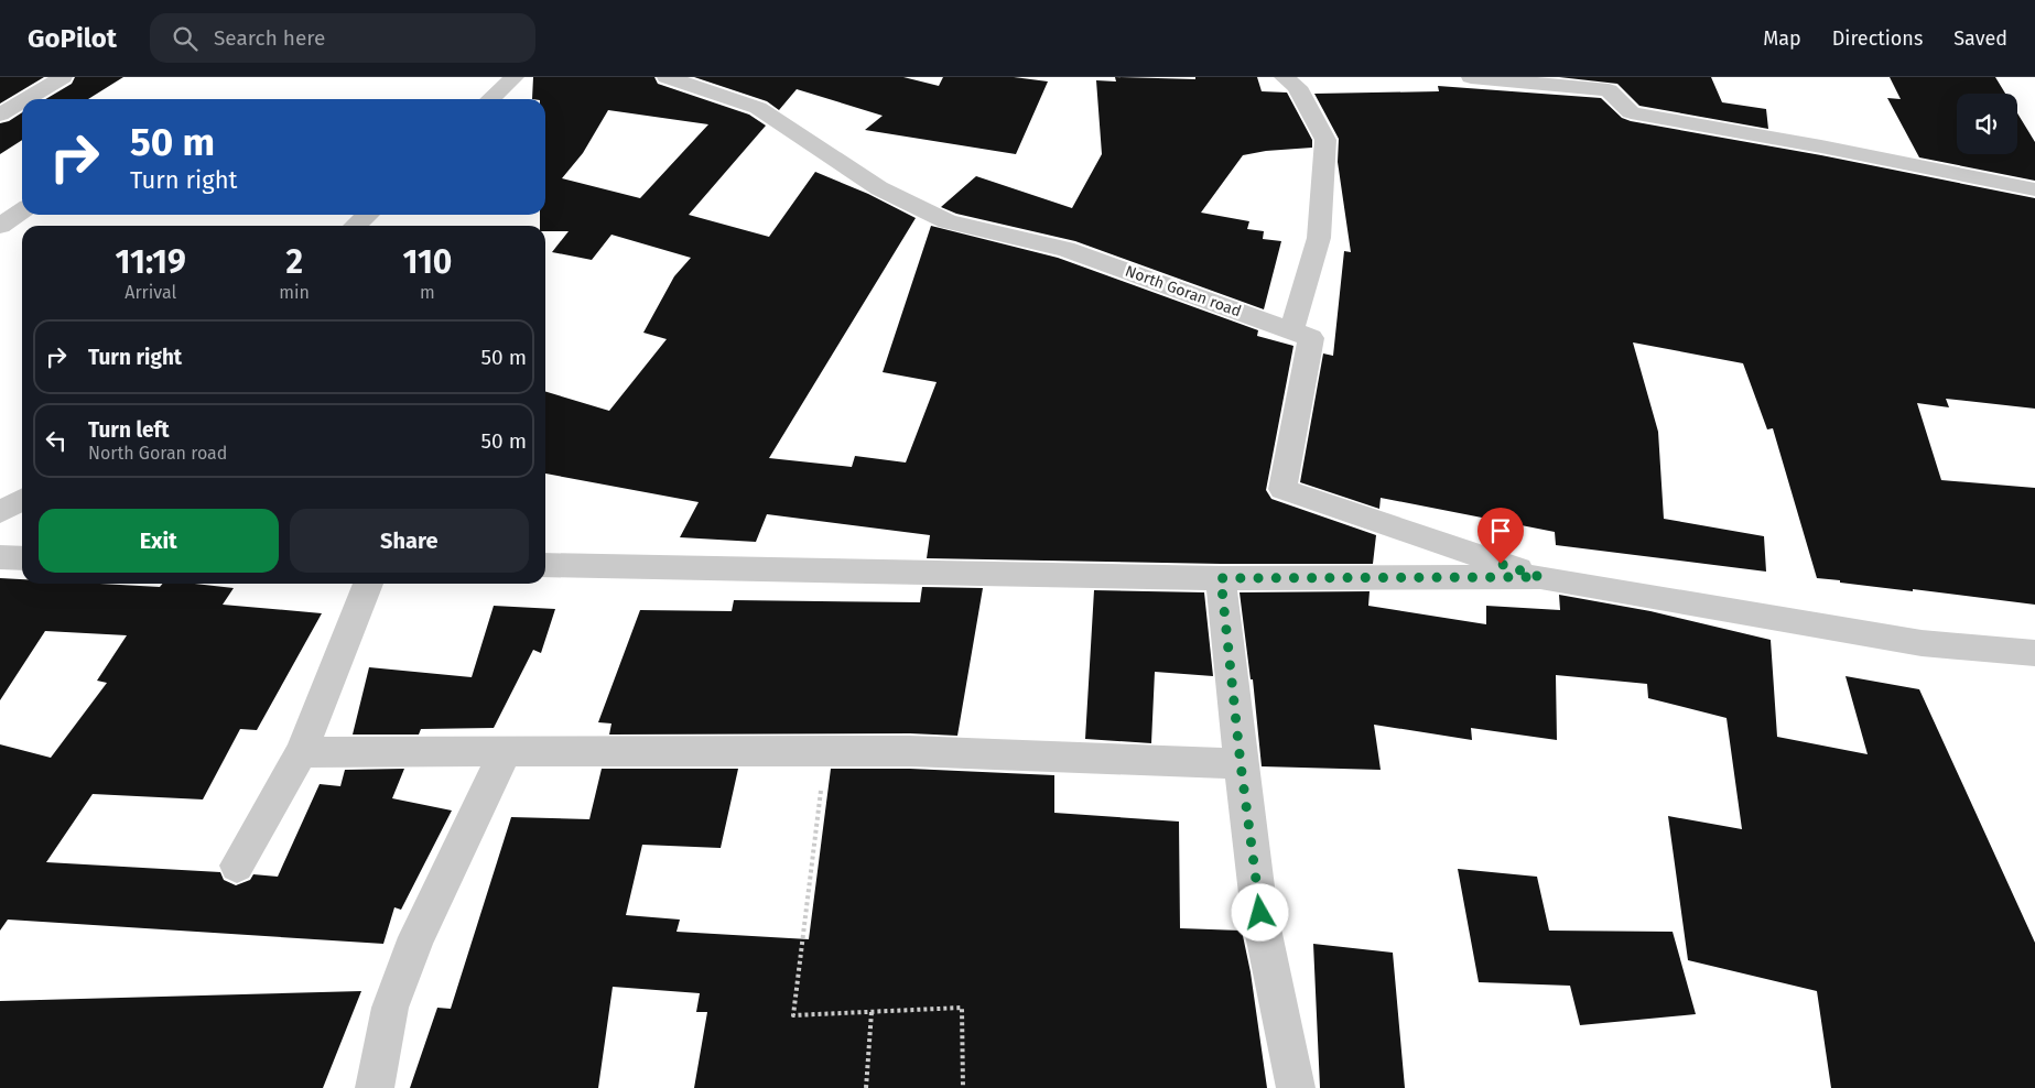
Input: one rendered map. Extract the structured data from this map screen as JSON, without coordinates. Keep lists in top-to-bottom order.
{
  "streets": {
    "street": ["North Goran road"]
  },
  "page": {
    "header": "GoPilot",
    "search": "Search here",
    "nav": ["Map", "Directions", "Saved"],
    "turn": ["50 m", "Turn right"],
    "eta": [
      "11:19",
      "Arrival",
      "2",
      "min",
      "110",
      "m"
    ],
    "list": [
      {
        "name": "Turn right",
        "value": "50 m"
      },
      {
        "name": "Turn left",
        "note": "North Goran road",
        "value": "50 m"
      }
    ],
    "buttons": ["Exit", "Share"]
  }
}
